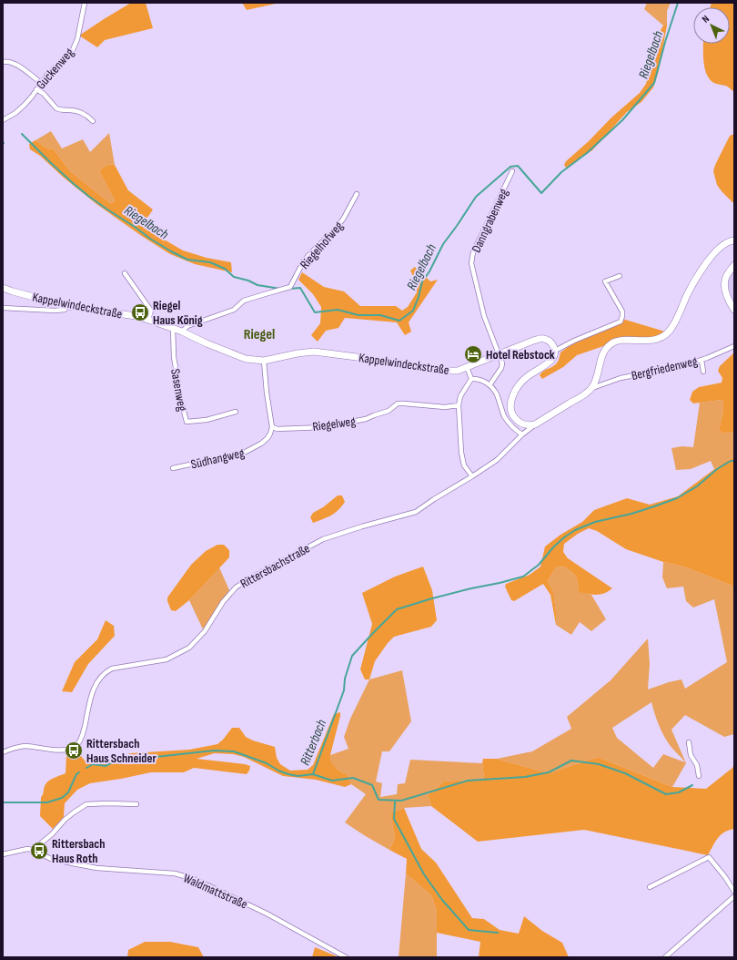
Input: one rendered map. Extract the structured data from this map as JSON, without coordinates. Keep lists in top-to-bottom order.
{
  "streets": {
    "street": [
      "Guckenweg",
      "Danngrabenweg",
      "Riegelhofweg",
      "Kappelwindeckstraße",
      "Bergfriedenweg",
      "Sasenweg",
      "Riegelweg",
      "Südhangweg",
      "Rittersbachstraße",
      "Waldmattstraße"
    ]
  },
  "crossings": [
    ["Danngrabenweg", "Kappelwindeckstraße"],
    ["Riegelhofweg", "Kappelwindeckstraße"],
    ["Kappelwindeckstraße", "Sasenweg"],
    ["Riegelweg", "Südhangweg"]
  ],
  "districts": ["Riegel"],
  "water": ["Riegelbach", "Ritterbach"],
  "places": {
    "bus stop": ["Riegel Haus König", "Rittersbach Haus Schneider", "Rittersbach Haus Roth"],
    "hotel": ["Hotel Rebstock"]
  },
  "north": "top left"
}
